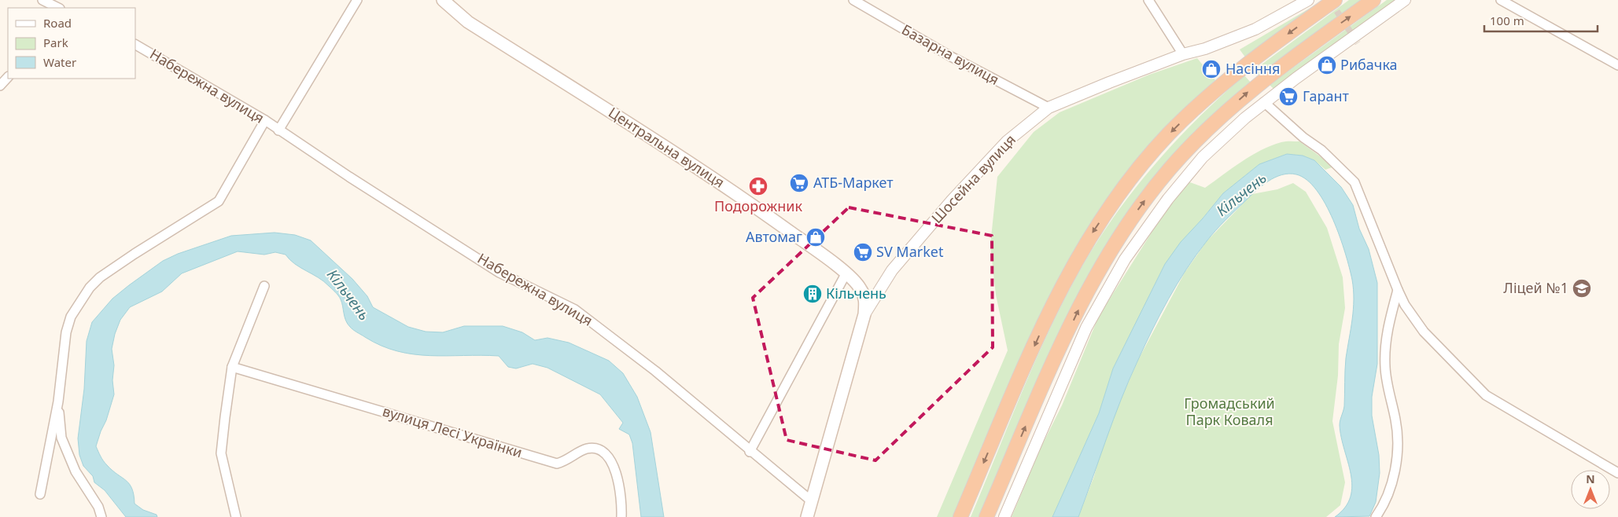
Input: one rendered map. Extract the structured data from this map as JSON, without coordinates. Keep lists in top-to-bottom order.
{
  "streets": {
    "main road": ["Центральна вулиця", "Шосейна вулиця"],
    "street": ["Базарна вулиця", "Набережна вулиця", "вулиця Лесі Українки"]
  },
  "crossings": [
    ["Базарна вулиця", "Шосейна вулиця"],
    ["Набережна вулиця", "Шосейна вулиця"],
    ["Центральна вулиця", "Шосейна вулиця"]
  ],
  "water": ["Кільчень"],
  "parks": ["Громадський Парк Коваля"],
  "places": {
    "shop": ["Рибачка", "Насіння", "Автомаг"],
    "supermarket": ["Гарант", "АТБ-Маркет", "SV Market"],
    "pharmacy": ["Подорожник"],
    "school or university": ["Ліцей №1"],
    "building": ["Кільчень"]
  },
  "legend": ["Road", "Park", "Water"],
  "scale_bar": "100 m",
  "north": "top"
}
